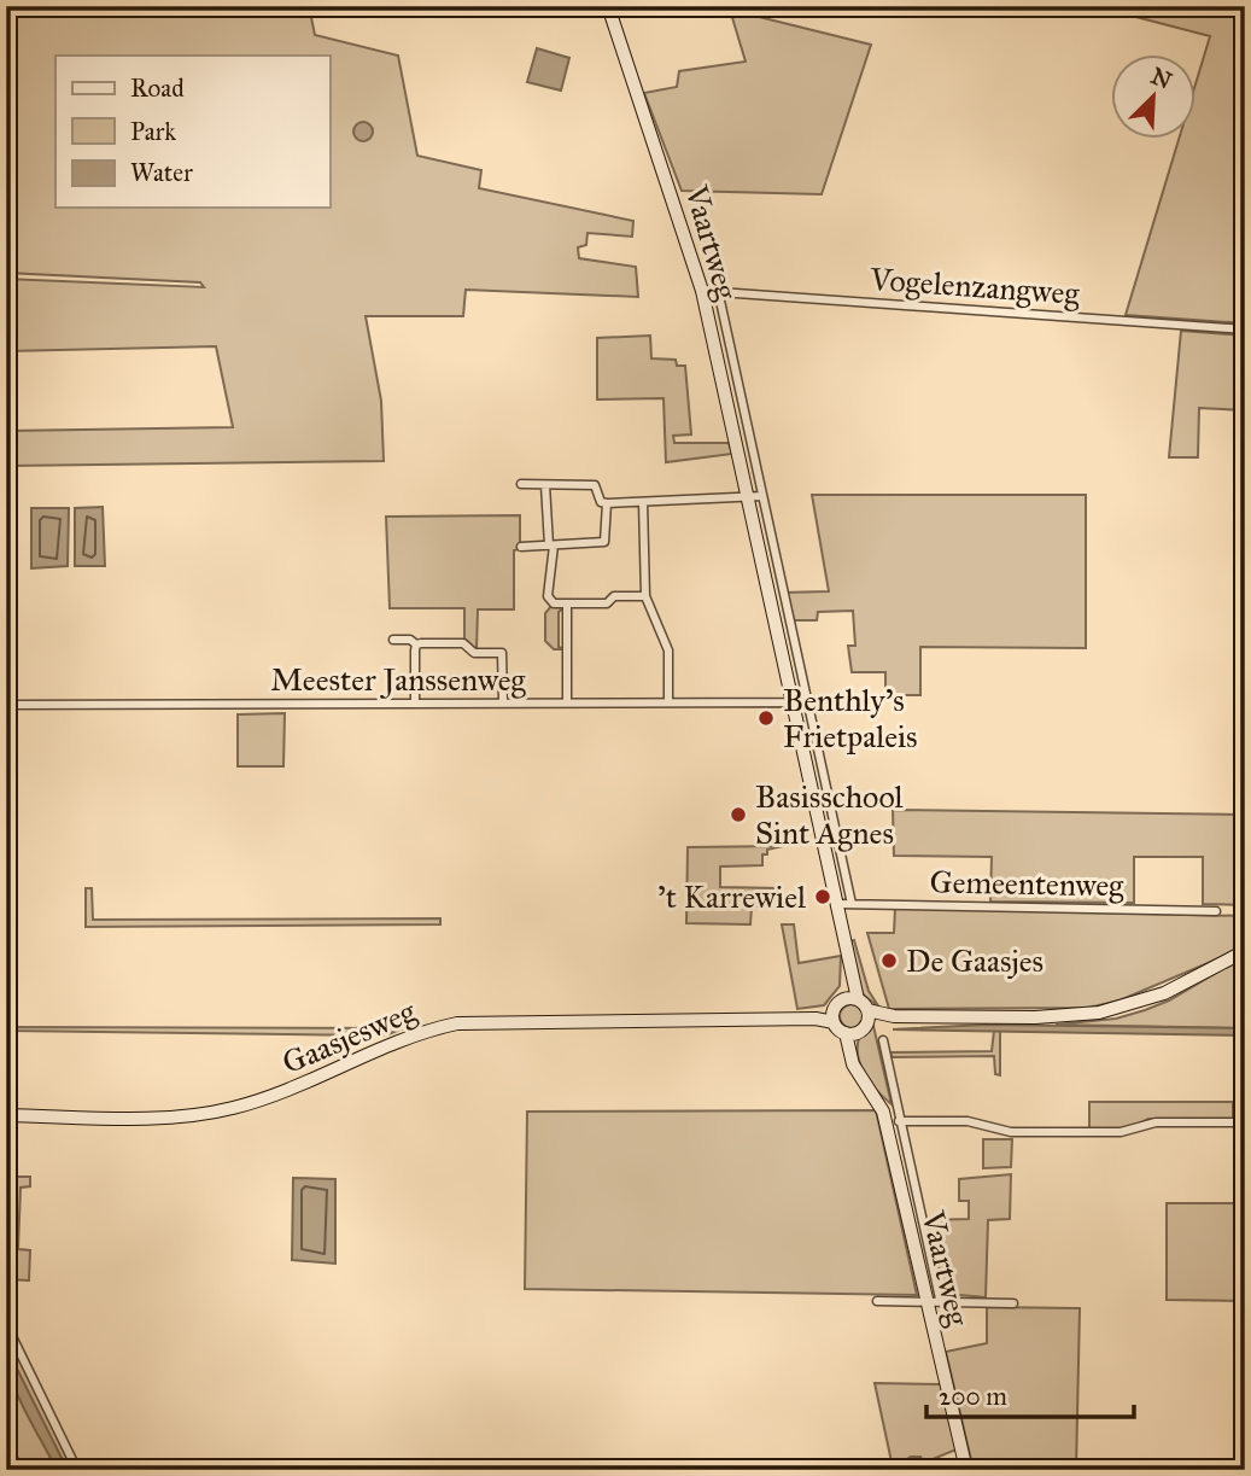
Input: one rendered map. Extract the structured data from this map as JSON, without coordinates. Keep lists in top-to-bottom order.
{
  "streets": {
    "street": [
      "Vaartweg",
      "Vogelenzangweg",
      "Meester Janssenweg",
      "Gemeentenweg",
      "Gaasjesweg"
    ]
  },
  "crossings": [
    ["Vaartweg", "Vogelenzangweg"],
    ["Vaartweg", "Meester Janssenweg"],
    ["Vaartweg", "Gemeentenweg"],
    ["Vaartweg", "Gaasjesweg"]
  ],
  "places": [
    "Benthly's Frietpaleis",
    "Basisschool Sint Agnes",
    "'t Karrewiel",
    "De Gaasjes"
  ],
  "legend": ["Road", "Park", "Water"],
  "scale_bar": "200 m",
  "north": "top right"
}
